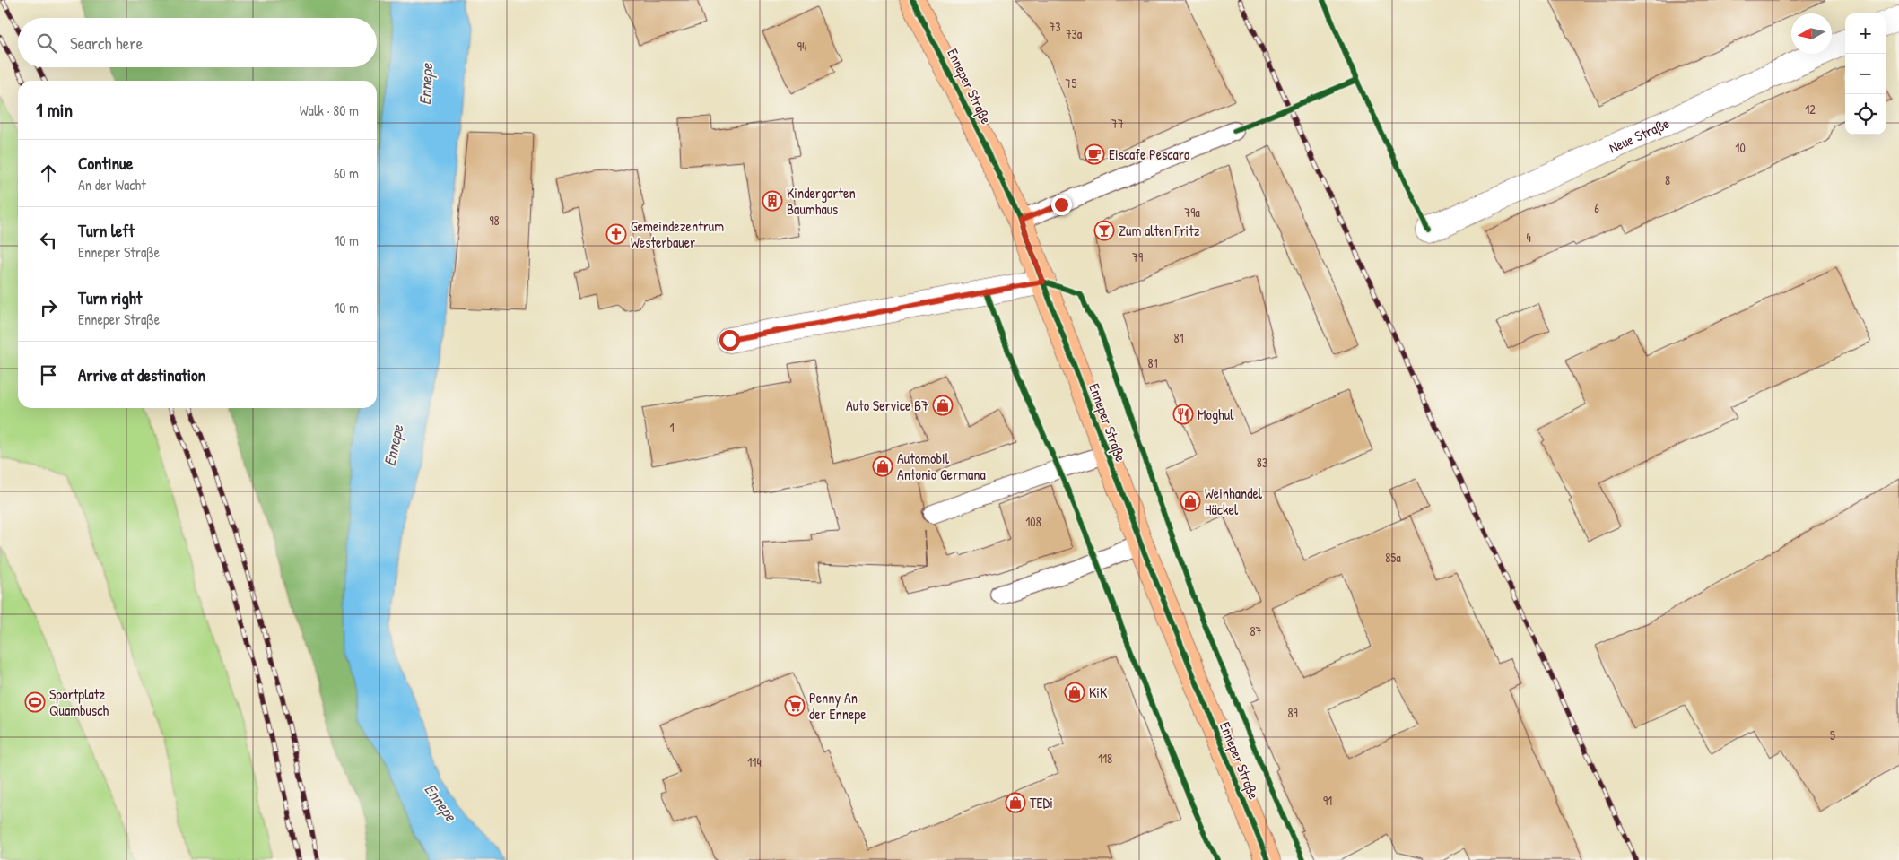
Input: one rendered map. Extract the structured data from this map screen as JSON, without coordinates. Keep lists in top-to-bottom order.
{
  "streets": {
    "main road": ["Enneper Straße"],
    "street": ["Neue Straße"]
  },
  "water": ["Ennepe"],
  "places": {
    "cafe": ["Eiscafe Pescara"],
    "building": ["Kindergarten Baumhaus"],
    "bar": ["Zum alten Fritz"],
    "church": ["Gemeindezentrum Westerbauer"],
    "shop": [
      "Auto Service B7",
      "Automobil Antonio Germana",
      "Weinhandel Häckel",
      "KiK",
      "TEDi"
    ],
    "restaurant": ["Moghul"],
    "sports": ["Sportplatz Quambusch"],
    "supermarket": ["Penny An der Ennepe"]
  },
  "house_numbers": [
    "73",
    "73a",
    "94",
    "75",
    "12",
    "77",
    "10",
    "8",
    "6",
    "79a",
    "98",
    "4",
    "79",
    "81",
    "81",
    "1",
    "83",
    "108",
    "85a",
    "87",
    "89",
    "5",
    "118",
    "114",
    "91"
  ],
  "north": "left",
  "page": {
    "map_buttons": ["+", "−"],
    "search": "Search here",
    "heading": ["1 min", "Walk · 80 m"],
    "list": [
      ["Continue", "An der Wacht", "60 m"],
      ["Turn left", "Enneper Straße", "10 m"],
      ["Turn right", "Enneper Straße", "10 m"],
      "Arrive at destination"
    ]
  }
}
